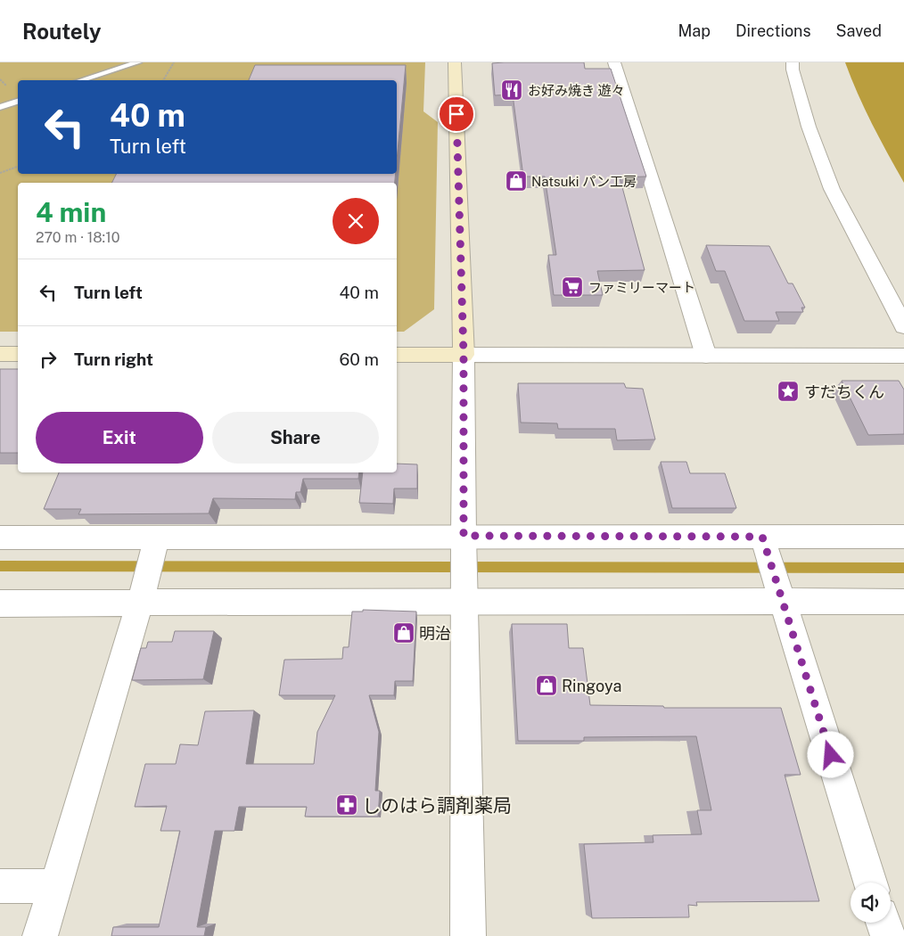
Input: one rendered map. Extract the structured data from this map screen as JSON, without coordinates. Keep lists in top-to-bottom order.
{
  "places": {
    "restaurant": ["お好み焼き 遊々"],
    "shop": ["Natsuki パン工房", "明治", "Ringoya"],
    "supermarket": ["ファミリーマート"],
    "place": ["すだちくん"],
    "pharmacy": ["しのはら調剤薬局"]
  },
  "page": {
    "header": "Routely",
    "nav": ["Map", "Directions", "Saved"],
    "turn": ["40 m", "Turn left"],
    "heading": ["4 min", "270 m · 18:10"],
    "list": [
      {
        "name": "Turn left",
        "value": "40 m"
      },
      {
        "name": "Turn right",
        "value": "60 m"
      }
    ],
    "buttons": ["Exit", "Share"]
  }
}
